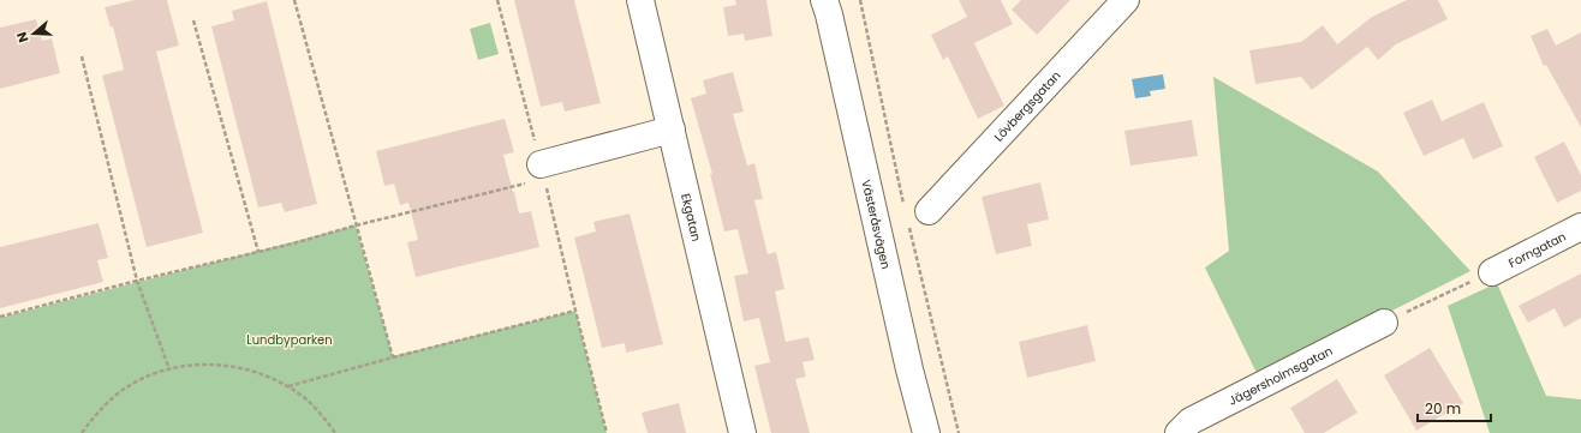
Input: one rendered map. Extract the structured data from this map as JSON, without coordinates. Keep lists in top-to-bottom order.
{
  "streets": {
    "street": [
      "Lövbergsgatan",
      "Ekgatan",
      "Västeråsvägen",
      "Forngatan",
      "Jägersholmsgatan"
    ]
  },
  "parks": ["Lundbyparken"],
  "scale_bar": "20 m",
  "north": "left"
}
